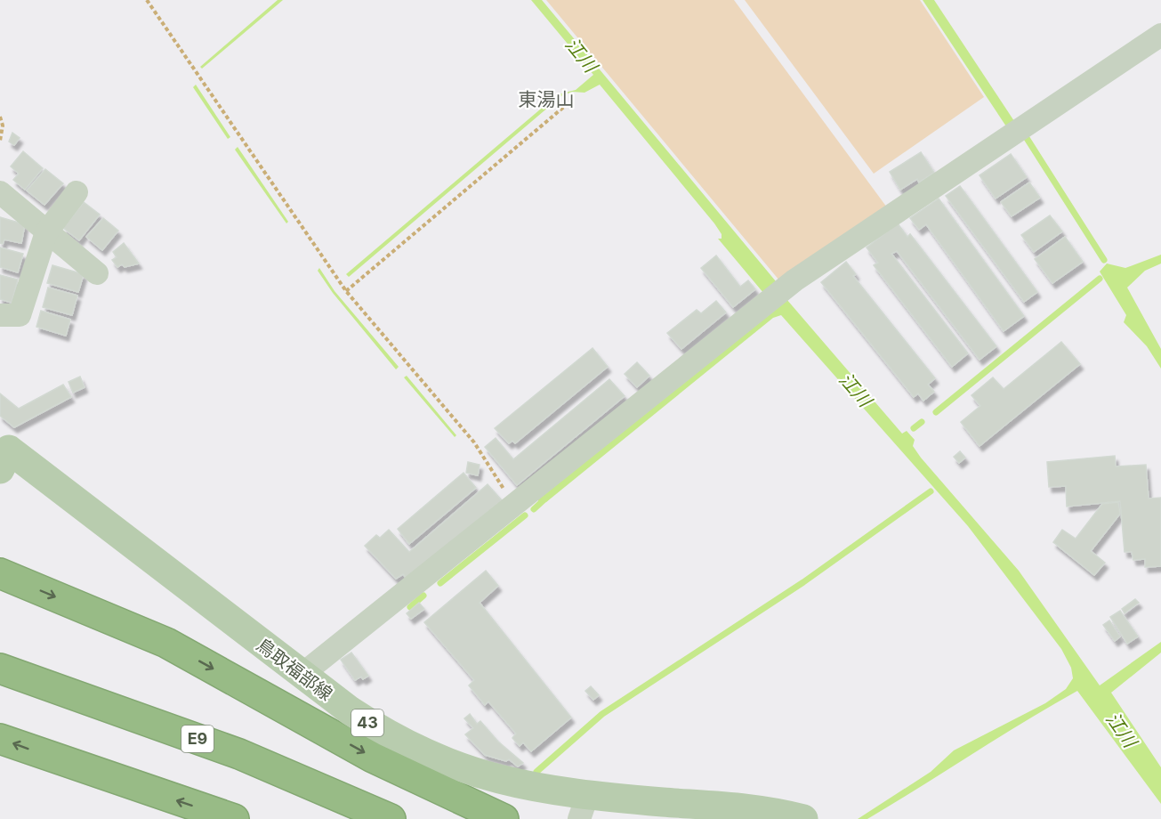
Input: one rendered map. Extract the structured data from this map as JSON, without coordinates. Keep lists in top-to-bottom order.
{
  "streets": {
    "highway": ["E9"],
    "main road": ["鳥取福部線", "43"]
  },
  "districts": ["東湯山"],
  "water": ["江川"]
}
